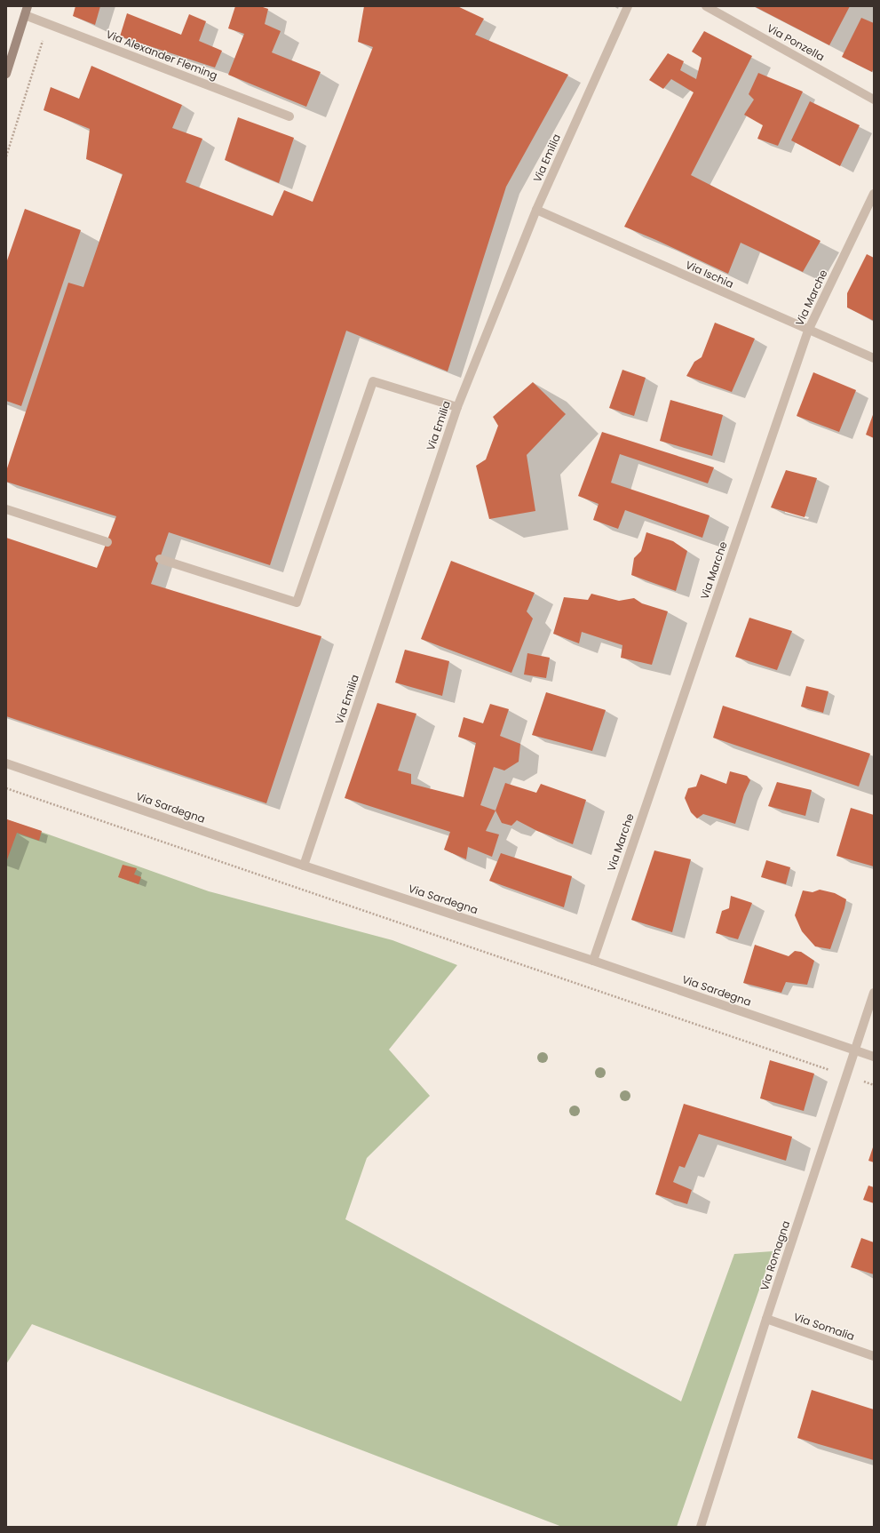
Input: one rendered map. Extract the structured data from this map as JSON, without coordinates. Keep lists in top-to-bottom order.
{
  "streets": {
    "street": [
      "Via Ponzella",
      "Via Alexander Fleming",
      "Via Emilia",
      "Via Ischia",
      "Via Marche",
      "Via Sardegna",
      "Via Romagna",
      "Via Somalia"
    ]
  },
  "crossings": [
    ["Via Emilia", "Via Ischia"],
    ["Via Emilia", "Via Sardegna"],
    ["Via Ischia", "Via Marche"],
    ["Via Marche", "Via Sardegna"],
    ["Via Sardegna", "Via Romagna"],
    ["Via Romagna", "Via Somalia"]
  ]
}
